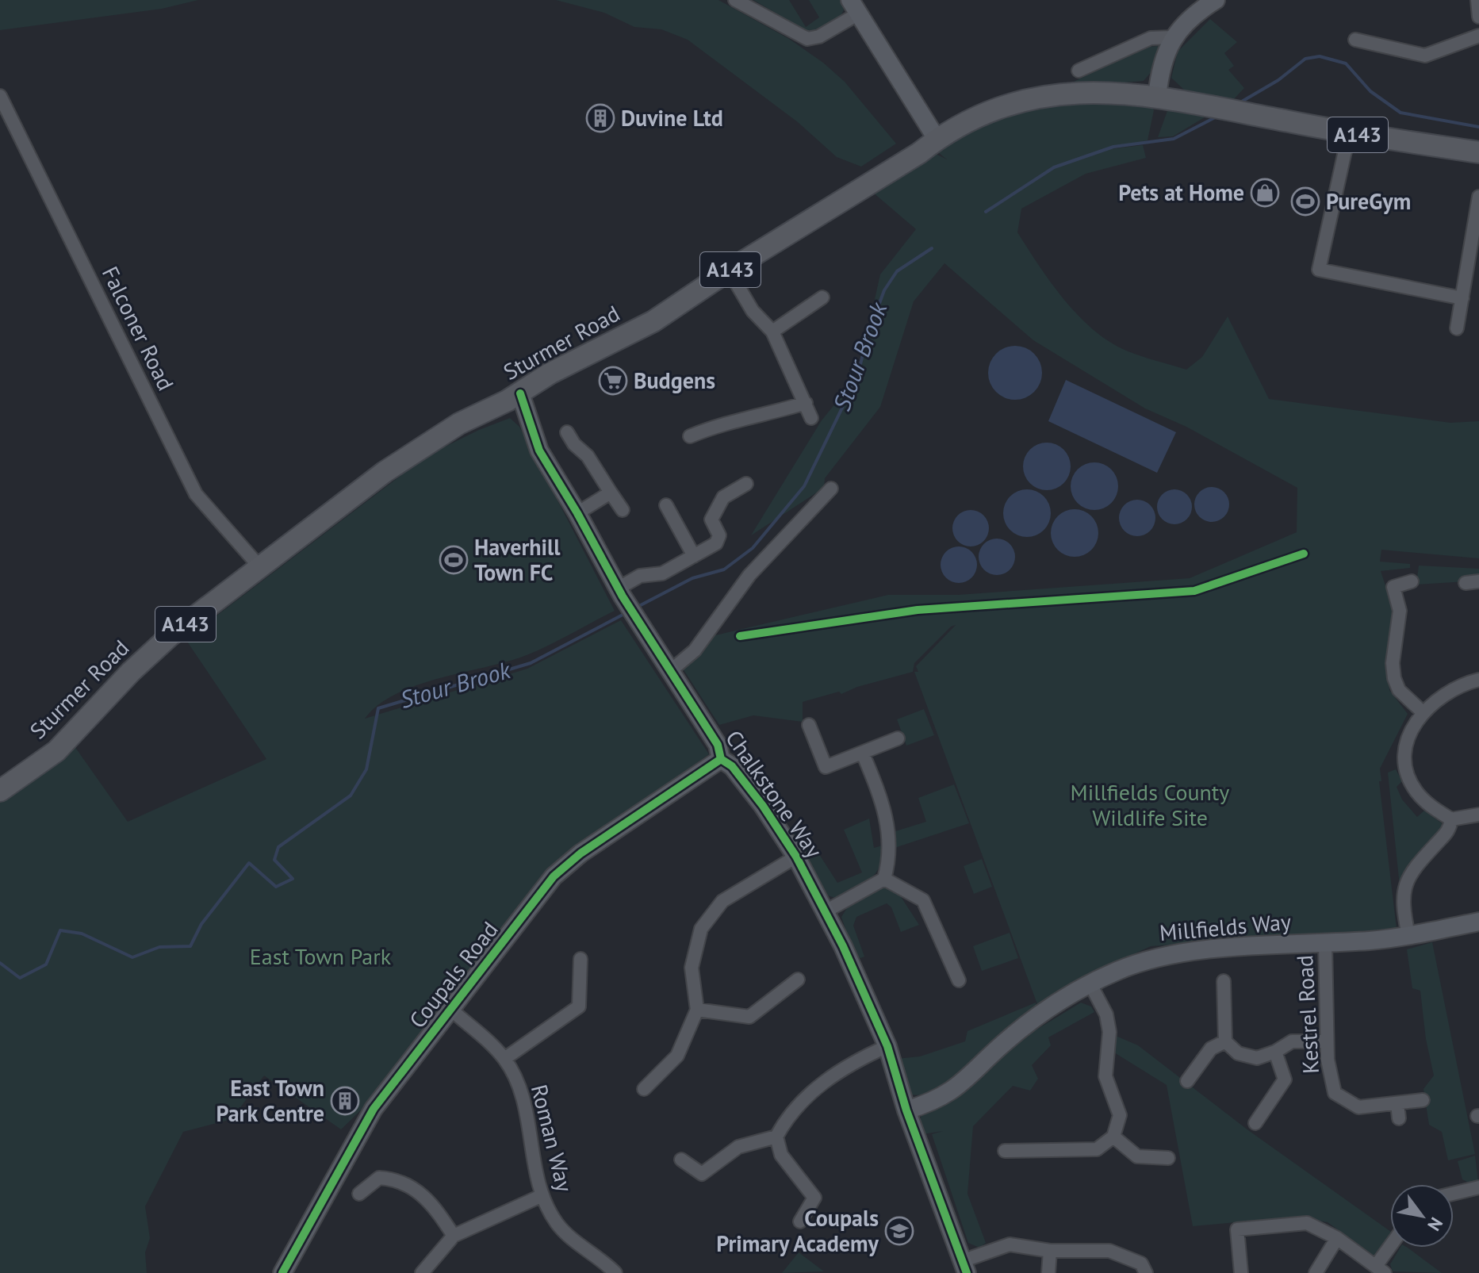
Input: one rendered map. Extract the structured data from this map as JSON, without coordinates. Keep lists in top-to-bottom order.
{
  "streets": {
    "main road": ["A143", "Sturmer Road"],
    "street": [
      "Falconer Road",
      "Chalkstone Way",
      "Millfields Way",
      "Coupals Road",
      "Kestrel Road",
      "Roman Way"
    ]
  },
  "crossings": [
    ["A143", "Sturmer Road"],
    ["Falconer Road", "Sturmer Road"],
    ["Sturmer Road", "Chalkstone Way"],
    ["Chalkstone Way", "Millfields Way"],
    ["Chalkstone Way", "Coupals Road"],
    ["Millfields Way", "Kestrel Road"],
    ["Coupals Road", "Roman Way"]
  ],
  "water": ["Stour Brook"],
  "parks": ["Millfields County Wildlife Site", "East Town Park"],
  "places": {
    "building": ["Duvine Ltd", "East Town Park Centre"],
    "shop": ["Pets at Home"],
    "sports": ["PureGym", "Haverhill Town FC"],
    "supermarket": ["Budgens"],
    "school or university": ["Coupals Primary Academy"]
  },
  "north": "bottom right"
}
